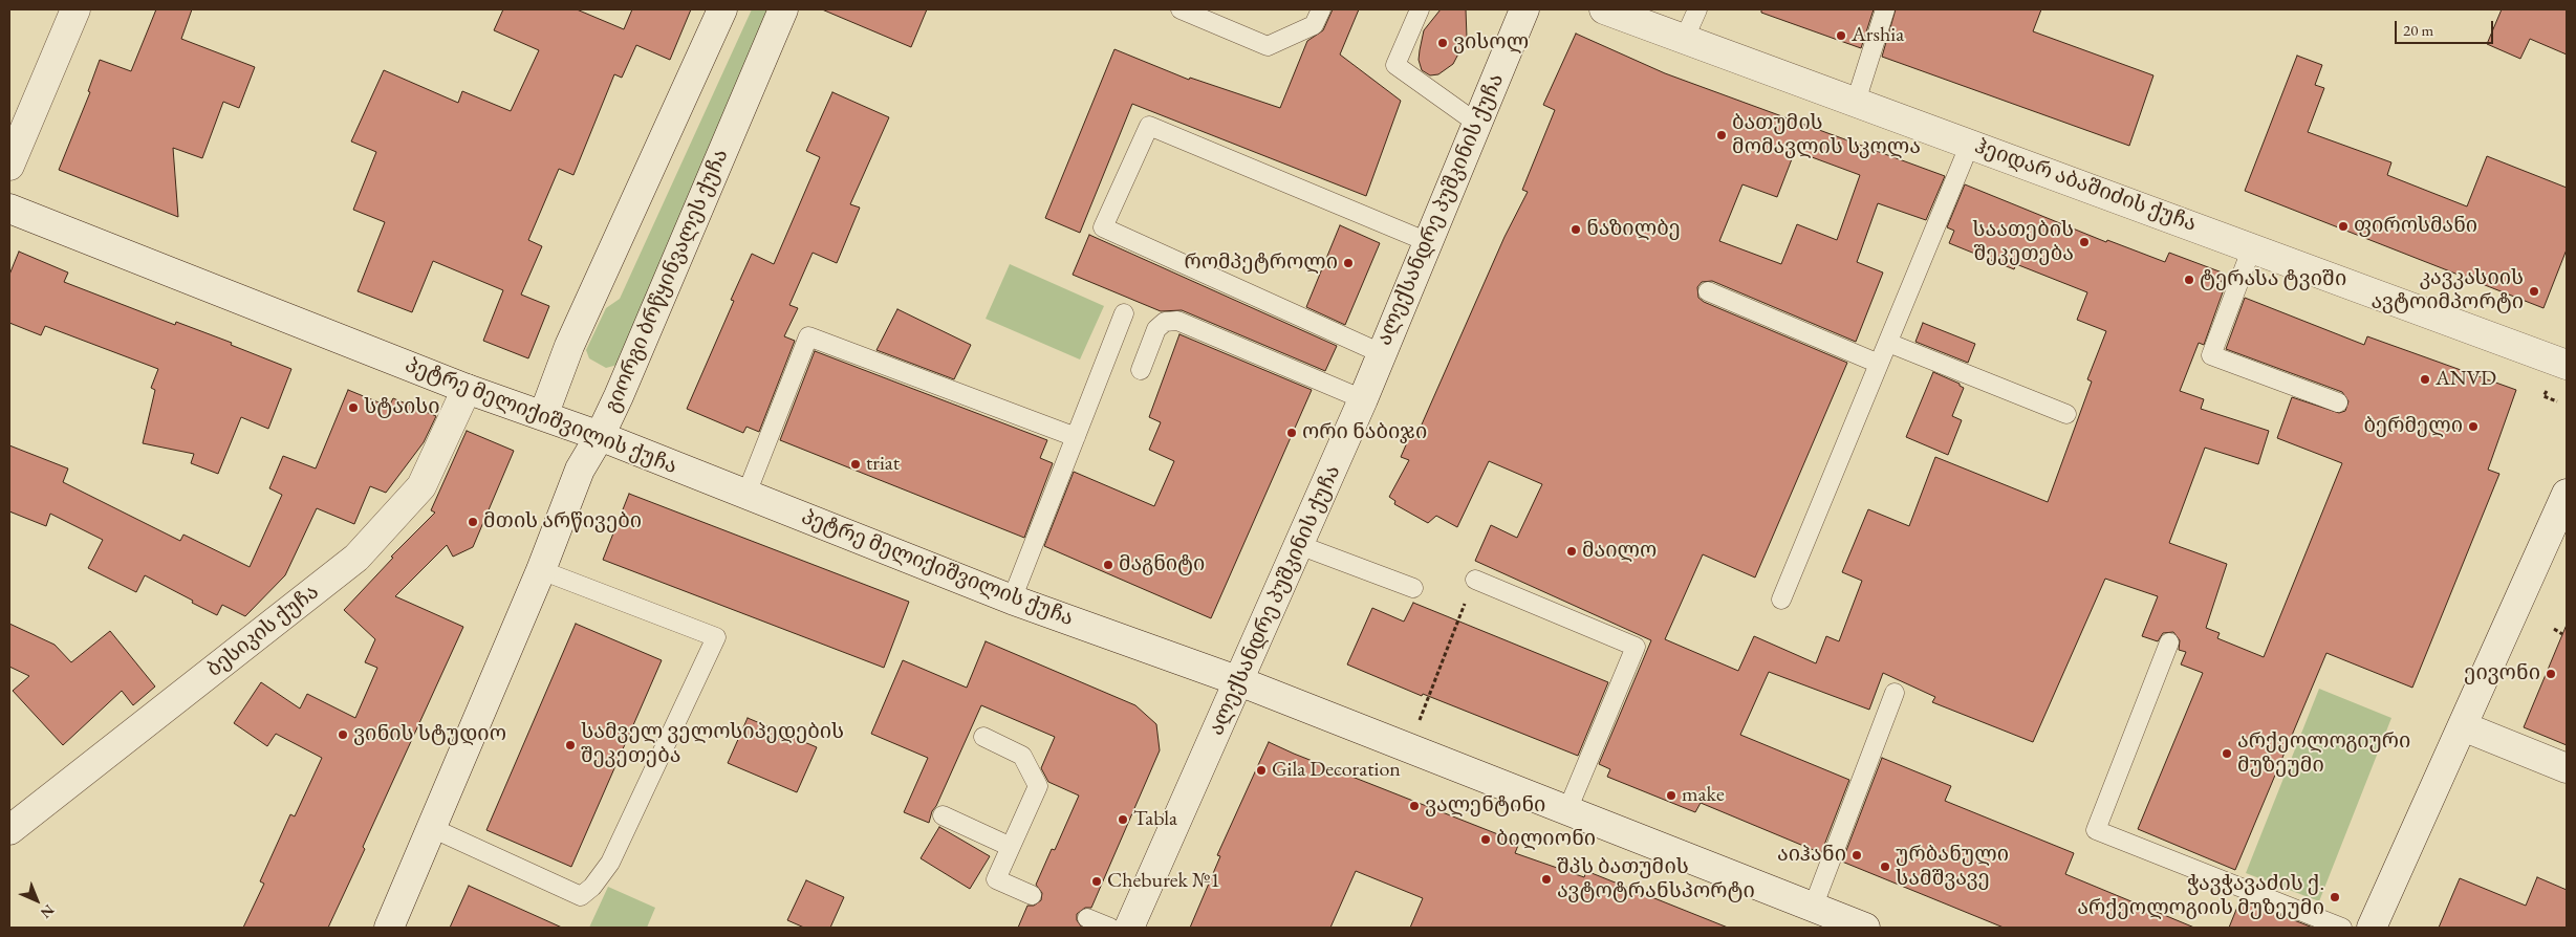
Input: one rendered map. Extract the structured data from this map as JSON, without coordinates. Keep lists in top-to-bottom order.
{
  "streets": {
    "street": [
      "ჰეიდარ აბაშიძის ქუჩა",
      "ალექსანდრე პუშკინის ქუჩა",
      "გიორგი ბრწყინვალეს ქუჩა",
      "პეტრე მელიქიშვილის ქუჩა",
      "ბესიკის ქუჩა"
    ]
  },
  "crossings": [
    ["ალექსანდრე პუშკინის ქუჩა", "პეტრე მელიქიშვილის ქუჩა"],
    ["გიორგი ბრწყინვალეს ქუჩა", "პეტრე მელიქიშვილის ქუჩა"],
    ["პეტრე მელიქიშვილის ქუჩა", "ბესიკის ქუჩა"]
  ],
  "places": [
    "Arshia",
    "ვისოლ",
    "ბათუმის მომავლის სკოლა",
    "ფიროსმანი",
    "ნაზილბე",
    "საათების შეკეთება",
    "რომპეტროლი",
    "ტერასა ტვიში",
    "კავკასიის ავტოიმპორტი",
    "ANVD",
    "სტაისი",
    "ბერმელი",
    "ორი ნაბიჯი",
    "triat",
    "მთის არწივები",
    "მაილო",
    "მაგნიტი",
    "ეივონი",
    "ვინის სტუდიო",
    "სამველ ველოსიპედების შეკეთება",
    "არქეოლოგიური მუზეუმი",
    "Gila Decoration",
    "make",
    "ვალენტინი",
    "Tabla",
    "ბილიონი",
    "აიჰანი",
    "ურბანული სამშვავე",
    "შპს ბათუმის ავტოტრანსპორტი",
    "Cheburek №1",
    "ჭავჭავაძის ქ. არქეოლოგიის მუზეუმი"
  ],
  "scale_bar": "20 m",
  "north": "bottom right"
}
